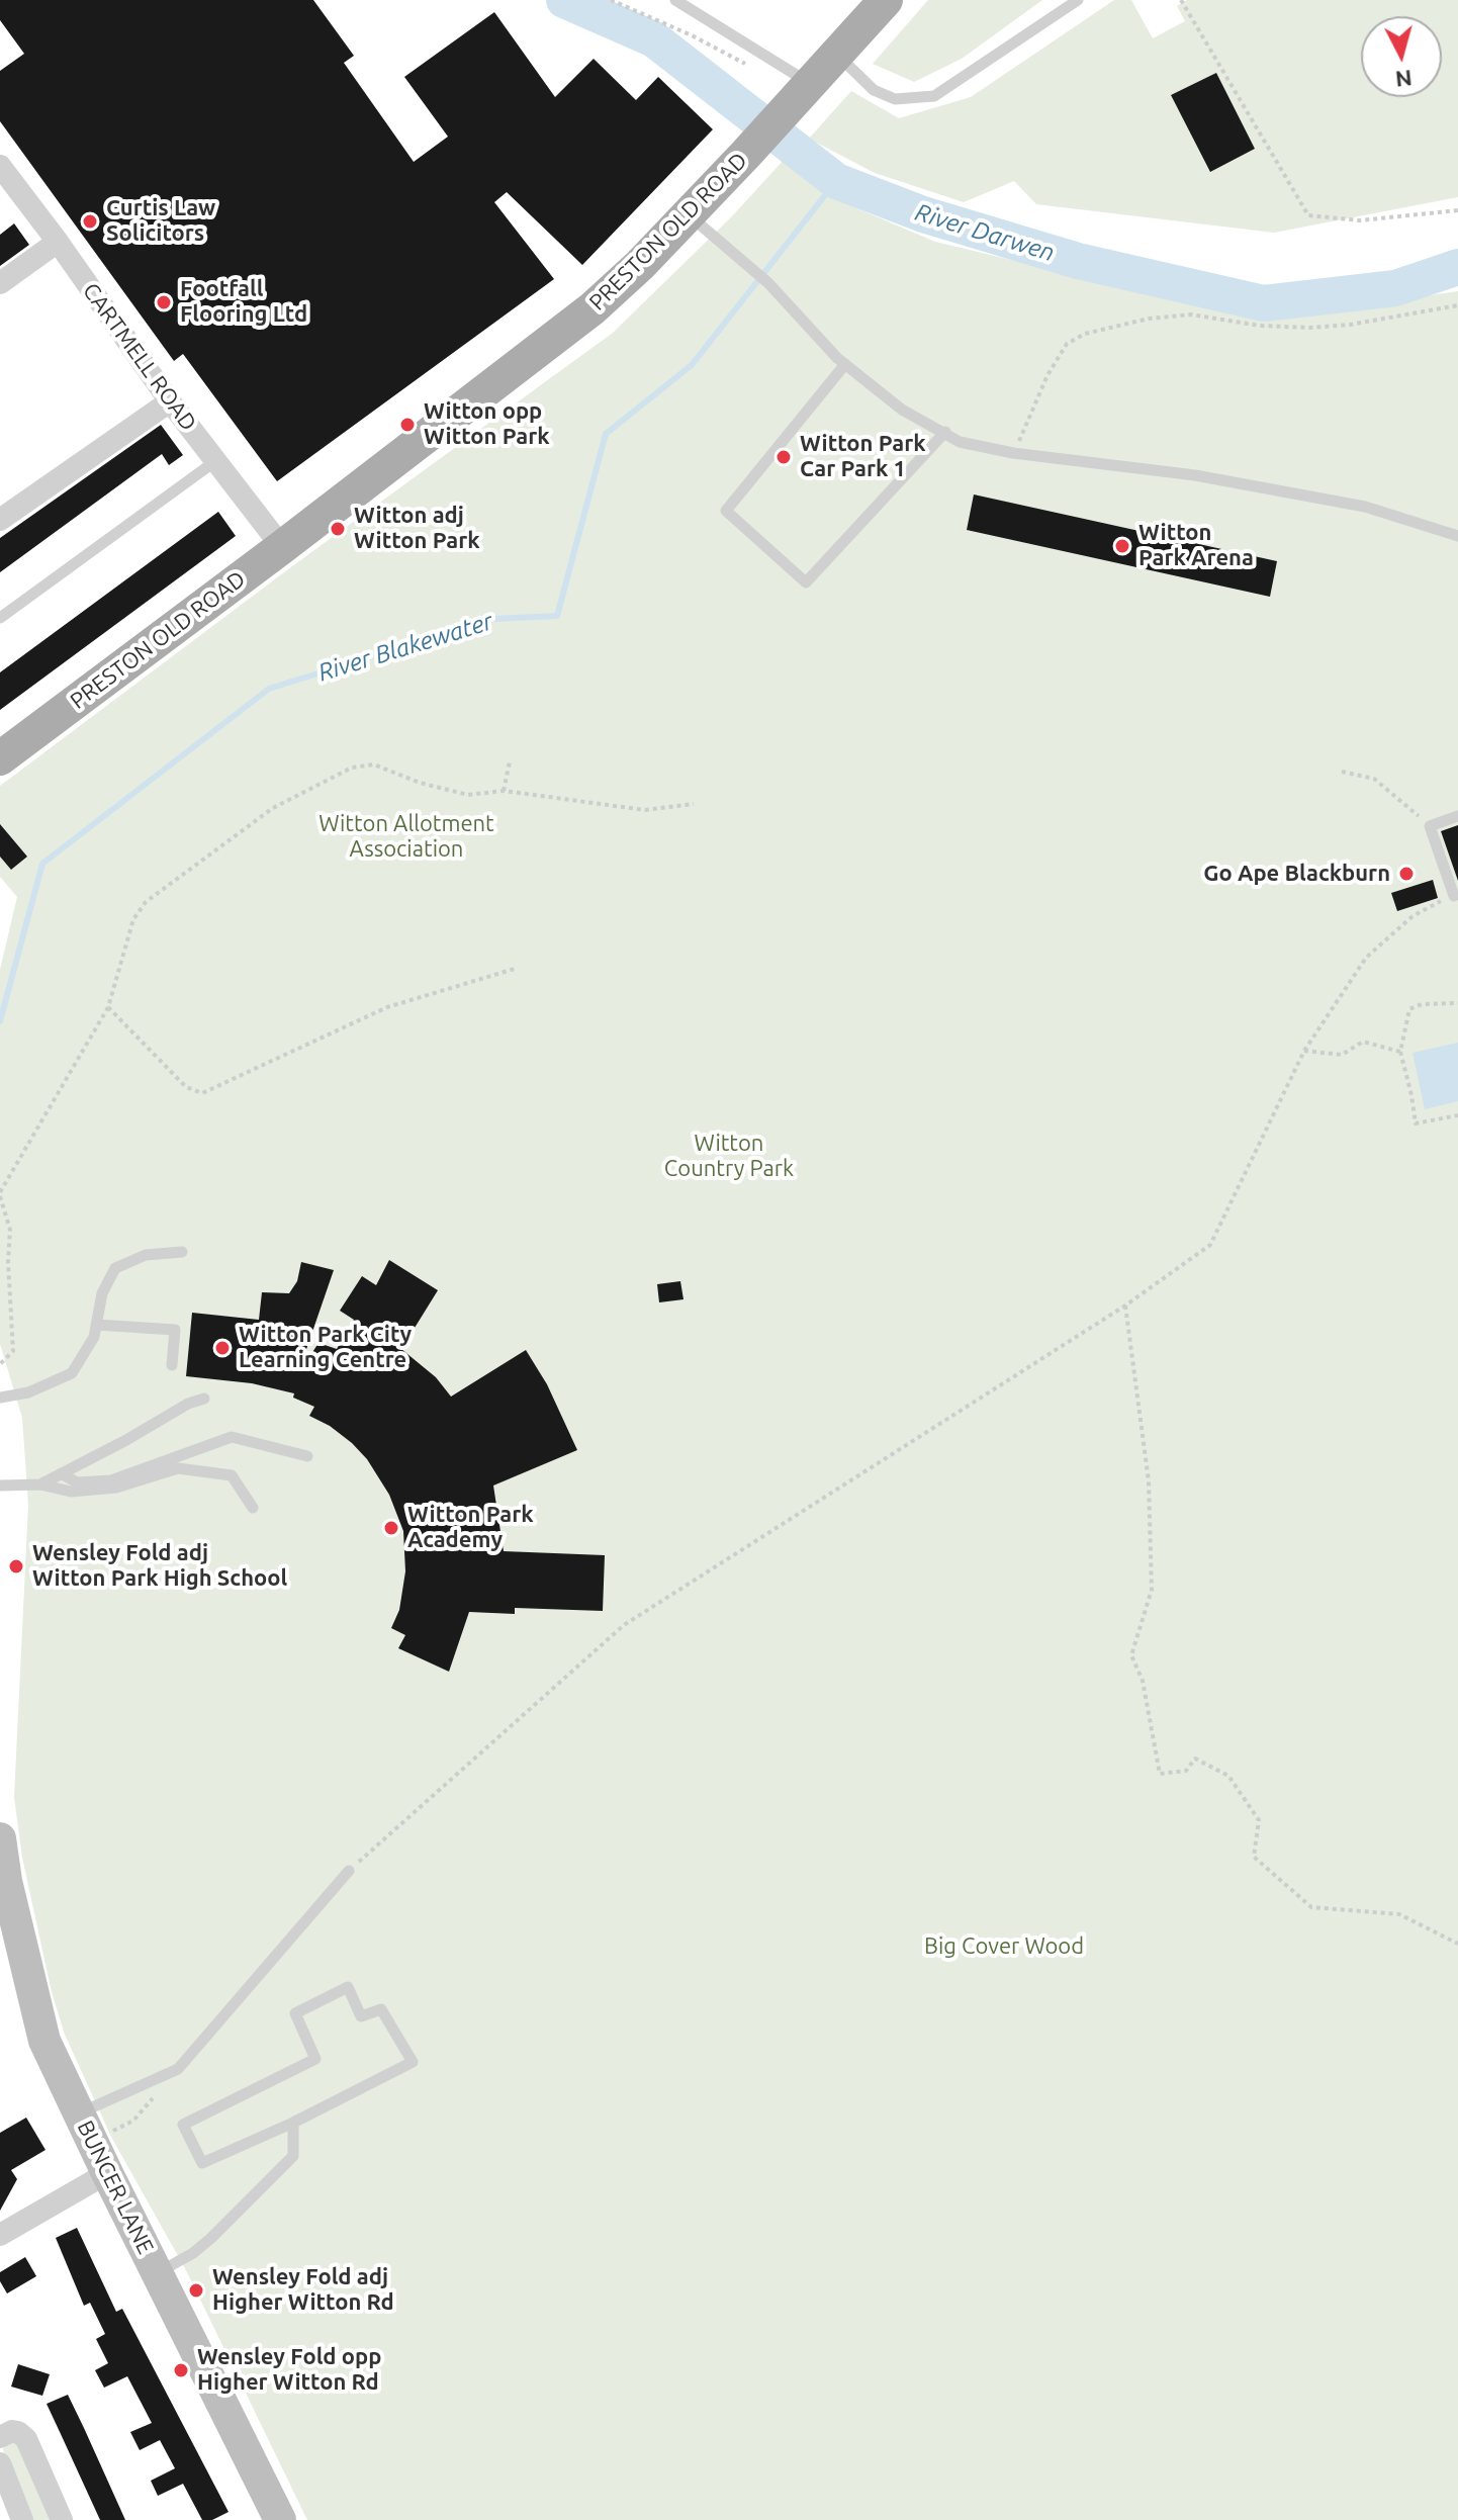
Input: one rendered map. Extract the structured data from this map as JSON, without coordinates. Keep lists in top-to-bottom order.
{
  "streets": {
    "main road": ["PRESTON OLD ROAD", "BUNCER LANE"],
    "street": ["CARTMELL ROAD"]
  },
  "crossings": [
    ["PRESTON OLD ROAD", "CARTMELL ROAD"]
  ],
  "water": ["River Darwen", "River Blakewater"],
  "parks": ["Witton Allotment Association", "Witton Country Park", "Big Cover Wood"],
  "places": [
    "Curtis Law Solicitors",
    "Footfall Flooring Ltd",
    "Witton opp Witton Park",
    "Witton Park Car Park 1",
    "Witton adj Witton Park",
    "Witton Park Arena",
    "Go Ape Blackburn",
    "Witton Park City Learning Centre",
    "Witton Park Academy",
    "Wensley Fold adj Witton Park High School",
    "Wensley Fold adj Higher Witton Rd",
    "Wensley Fold opp Higher Witton Rd"
  ],
  "north": "bottom"
}
